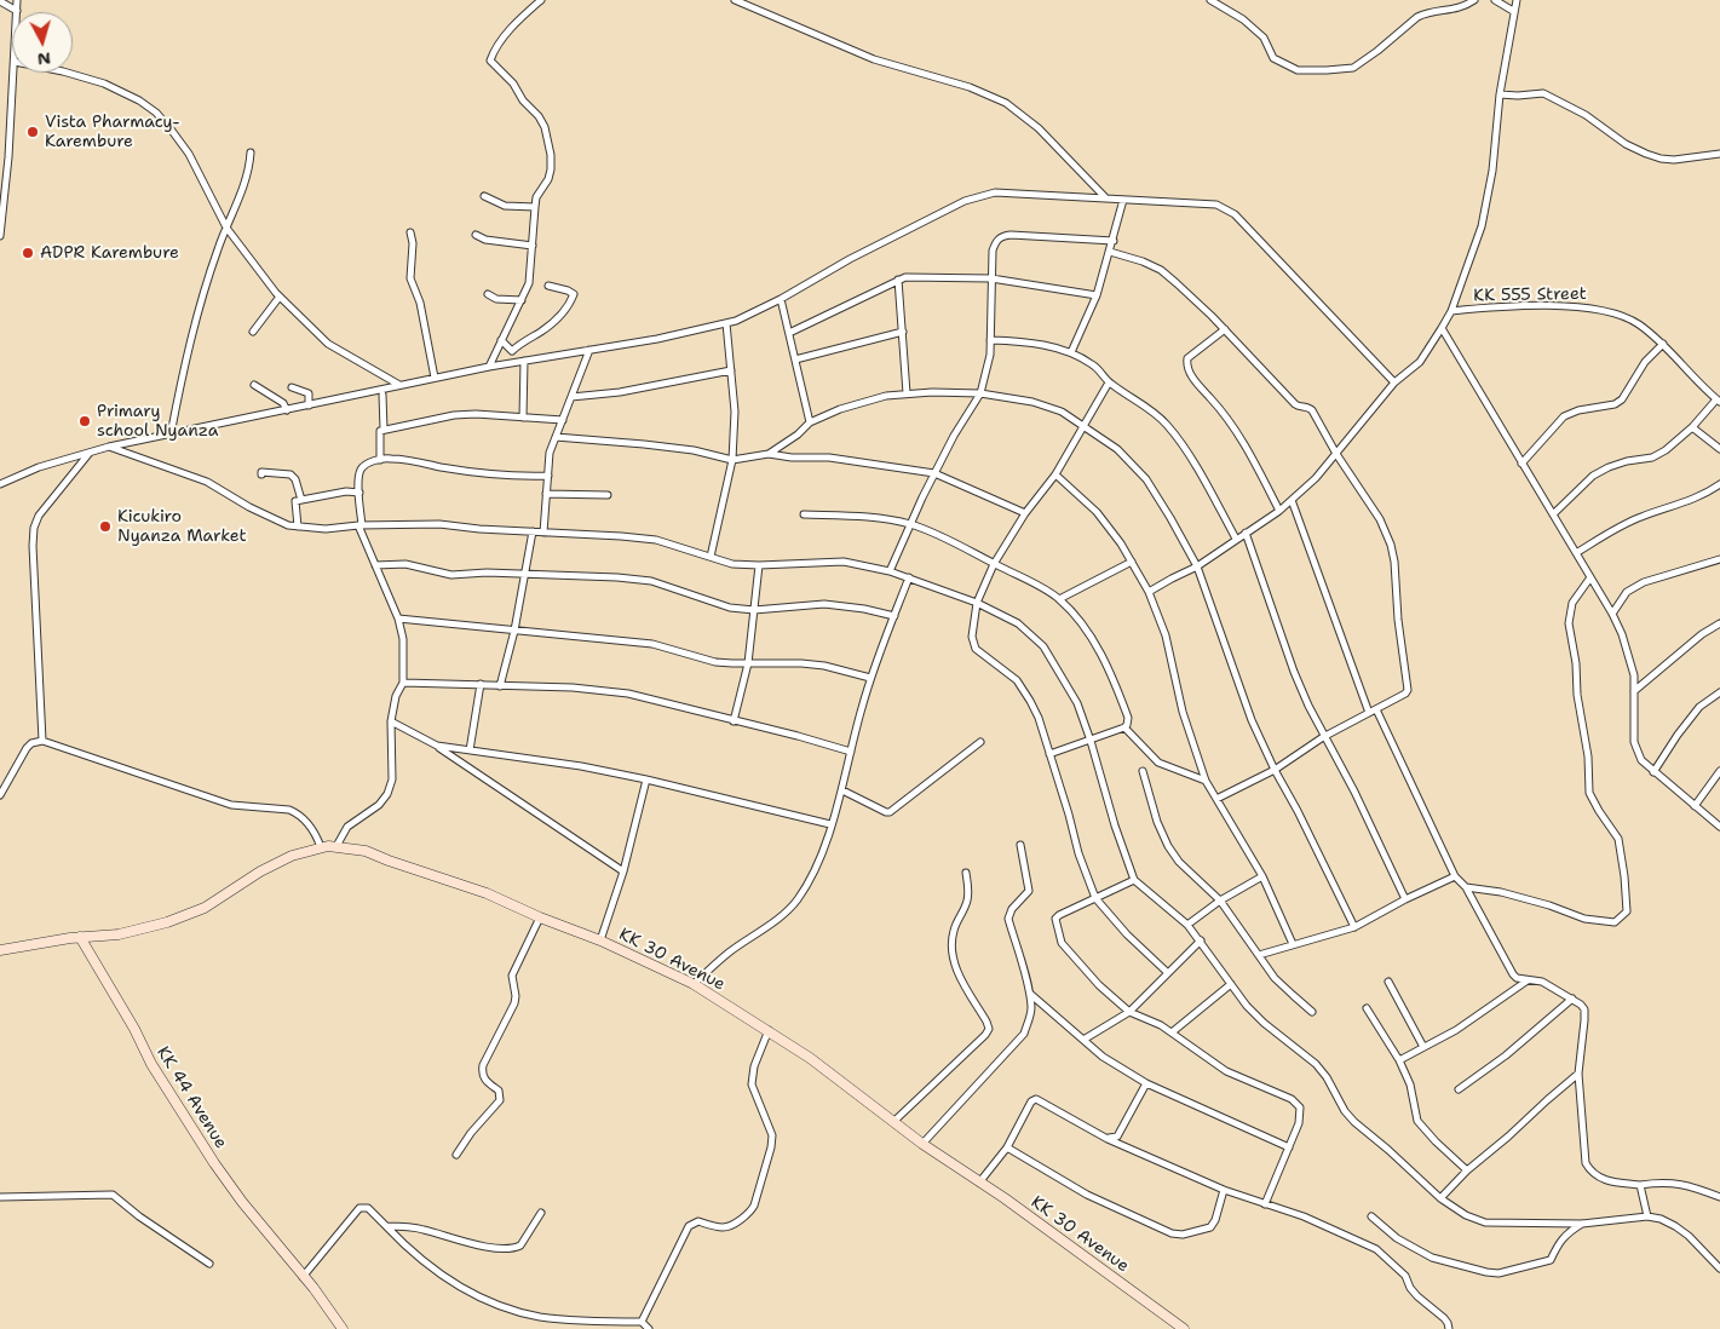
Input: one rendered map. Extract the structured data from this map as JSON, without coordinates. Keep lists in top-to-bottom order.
{
  "streets": {
    "main road": ["KK 30 Avenue", "KK 44 Avenue"],
    "street": ["KK 555 Street"]
  },
  "crossings": [
    ["KK 30 Avenue", "KK 44 Avenue"]
  ],
  "places": [
    "Vista Pharmacy- Karembure",
    "ADPR Karembure",
    "Primary school Nyanza",
    "Kicukiro Nyanza Market"
  ],
  "north": "bottom"
}
